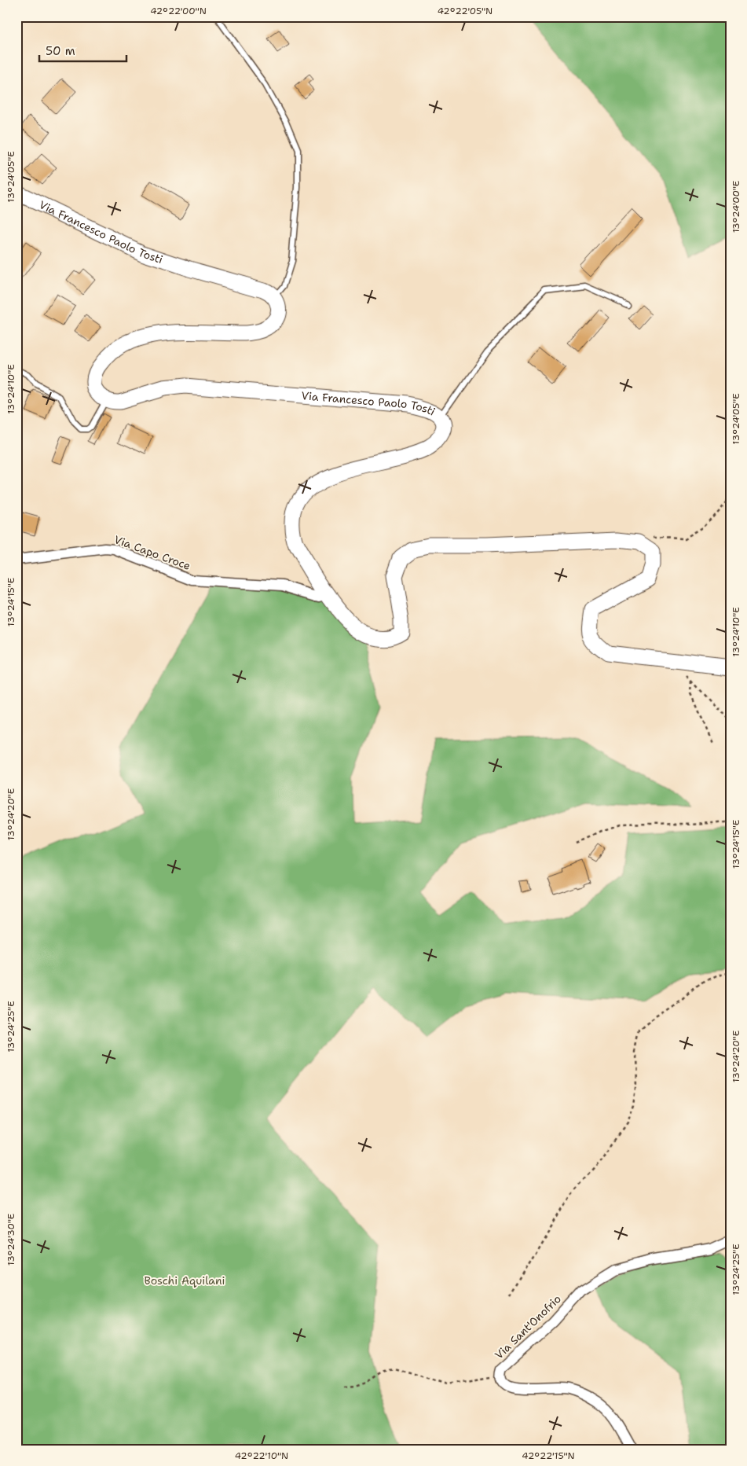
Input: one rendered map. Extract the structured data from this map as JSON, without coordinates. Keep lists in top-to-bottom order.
{
  "streets": {
    "main road": ["Via Francesco Paolo Tosti"],
    "street": ["Via Capo Croce", "Via Sant'Onofrio"]
  },
  "crossings": [
    ["Via Francesco Paolo Tosti", "Via Capo Croce"]
  ],
  "parks": ["Boschi Aquilani"],
  "scale_bar": "50 m",
  "coordinates": [
    "42°22'00\"N",
    "42°22'05\"N",
    "13°24'05\"E",
    "13°24'00\"E",
    "13°24'10\"E",
    "13°24'15\"E",
    "13°24'20\"E",
    "13°24'25\"E",
    "13°24'30\"E",
    "42°22'10\"N",
    "42°22'15\"N"
  ]
}
